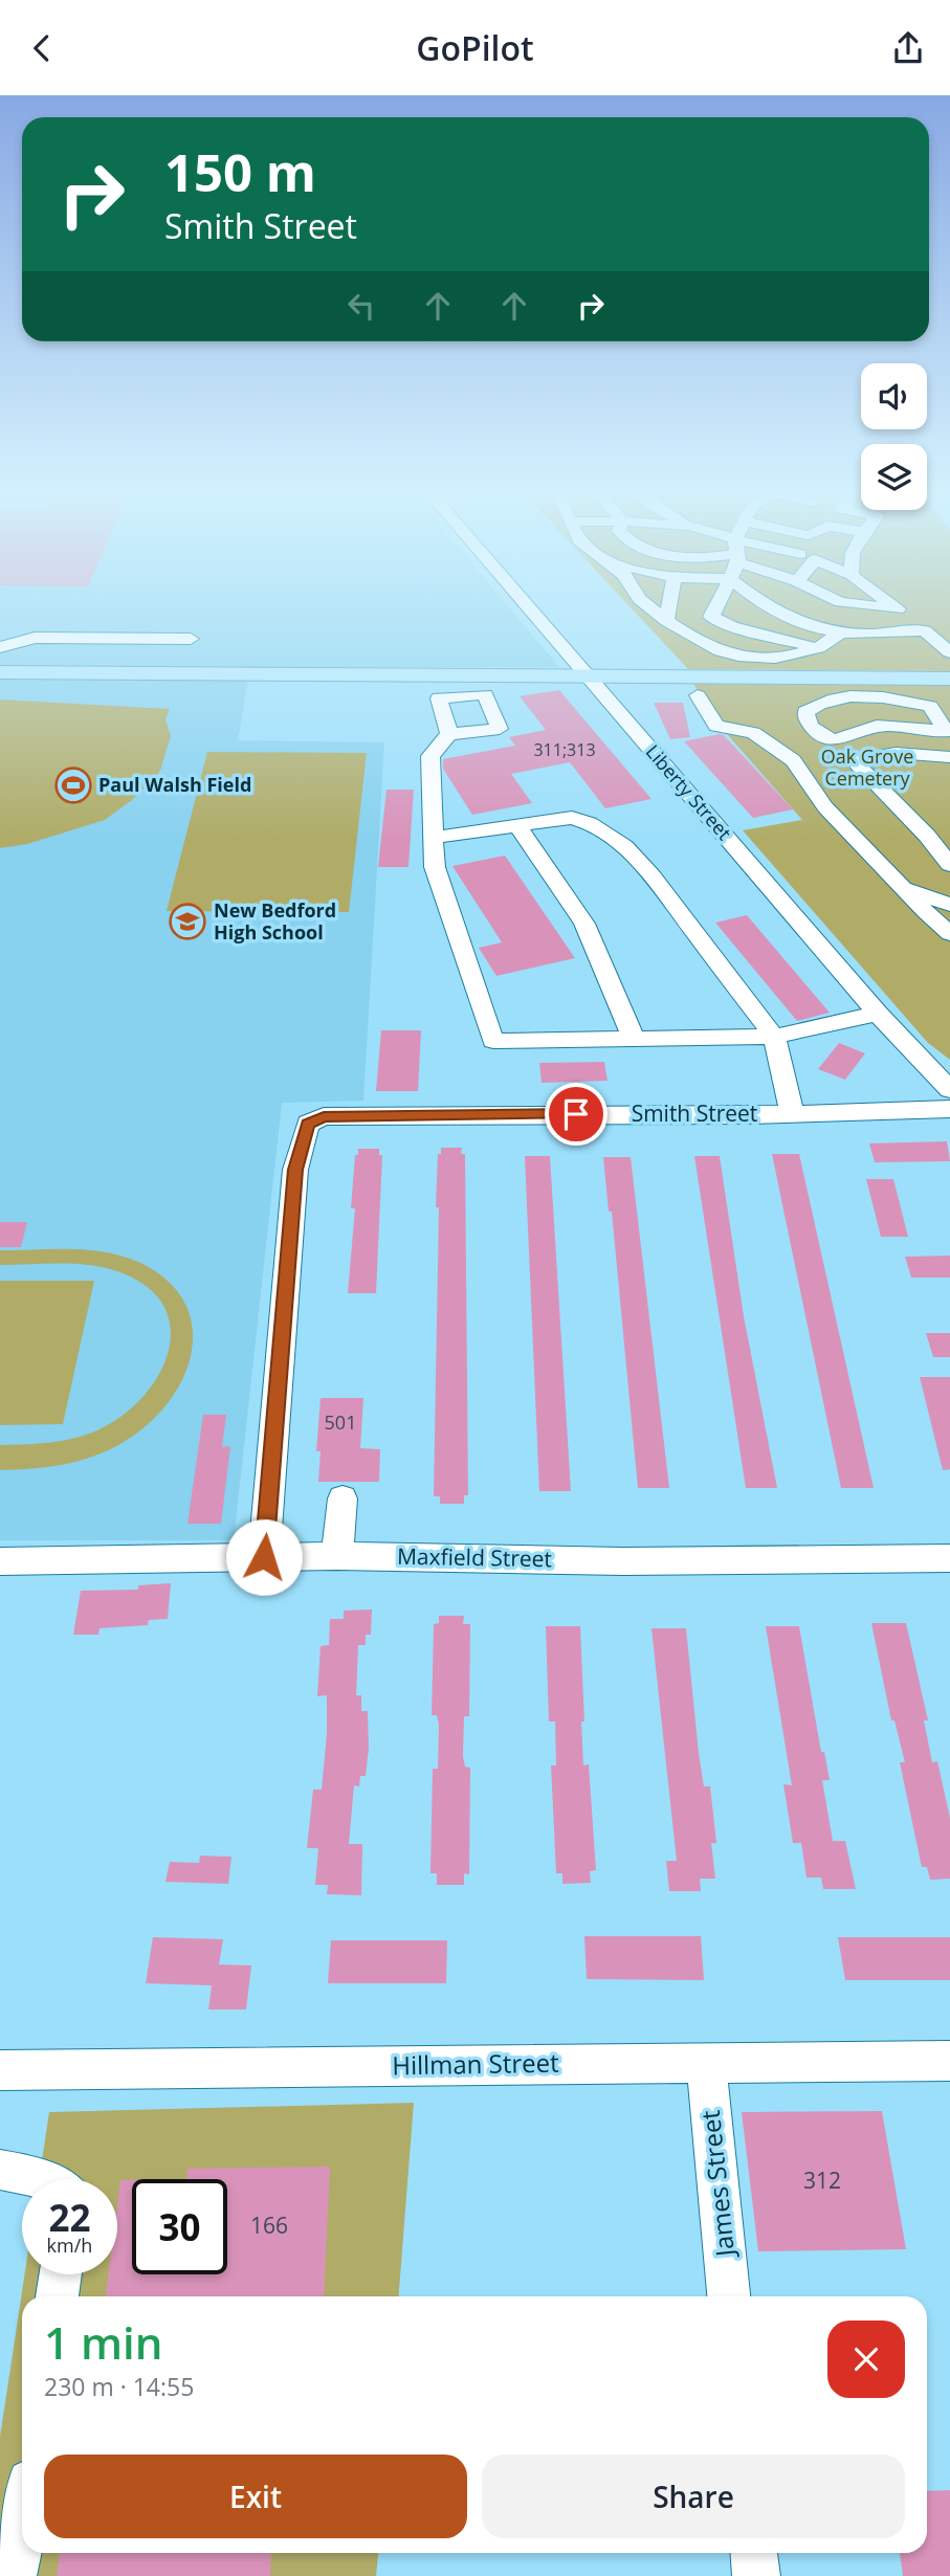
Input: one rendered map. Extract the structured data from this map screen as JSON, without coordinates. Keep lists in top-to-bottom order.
{
  "streets": {
    "street": [
      "Liberty Street",
      "Smith Street",
      "Maxfield Street",
      "Hillman Street",
      "James Street"
    ]
  },
  "crossings": [
    ["Smith Street", "Maxfield Street"],
    ["Hillman Street", "James Street"]
  ],
  "parks": ["Oak Grove Cemetery"],
  "places": {
    "sports": ["Paul Walsh Field"],
    "school or university": ["New Bedford High School"]
  },
  "house_numbers": [
    "311;313",
    "501",
    "312",
    "166"
  ],
  "page": {
    "header": "GoPilot",
    "turn": ["150 m", "Smith Street"],
    "speed": "22 km/h",
    "limit": "30",
    "heading": ["1 min", "230 m · 14:55"],
    "buttons": ["Exit", "Share"]
  }
}
